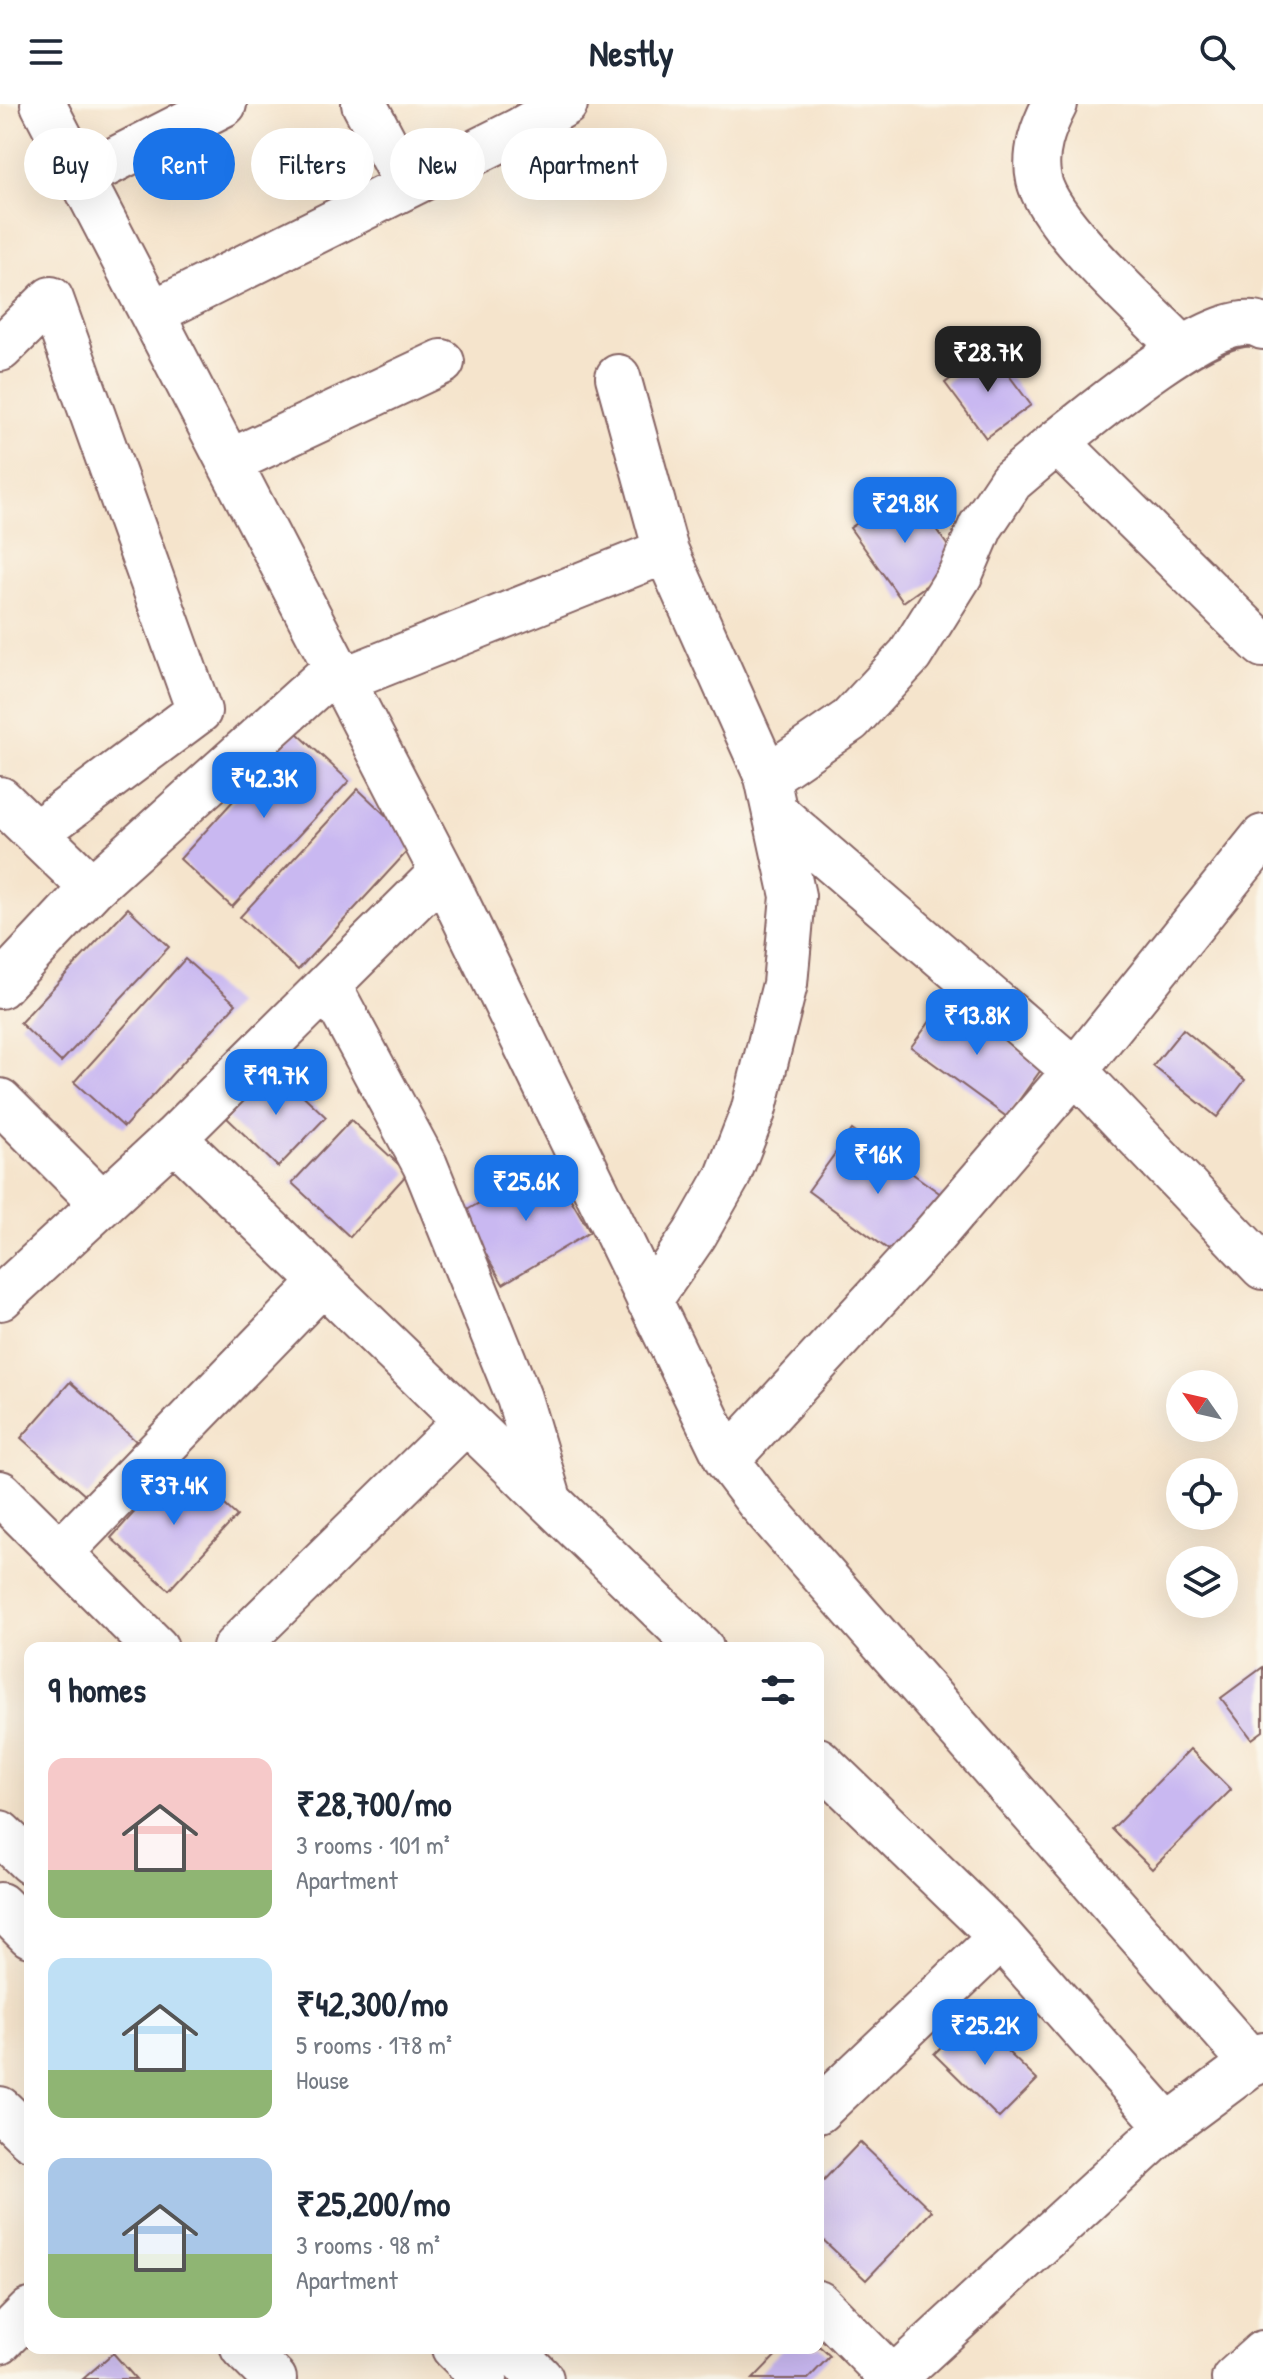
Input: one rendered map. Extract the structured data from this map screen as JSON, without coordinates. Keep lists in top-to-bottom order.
{
  "north": "top left",
  "page": {
    "header": "Nestly",
    "chip": [
      "Buy",
      "Rent",
      "Filters",
      "New",
      "Apartment"
    ],
    "price": [
      "₹28.7K",
      "₹29.8K",
      "₹42.3K",
      "₹13.8K",
      "₹19.7K",
      "₹16K",
      "₹25.6K",
      "₹37.4K",
      "₹25.2K"
    ],
    "heading": "9 homes",
    "list": [
      {
        "name": "₹28,700/mo",
        "note": "3 rooms · 101 m² · Apartment"
      },
      {
        "name": "₹42,300/mo",
        "note": "5 rooms · 178 m² · House"
      },
      {
        "name": "₹25,200/mo",
        "note": "3 rooms · 98 m² · Apartment"
      }
    ]
  }
}
